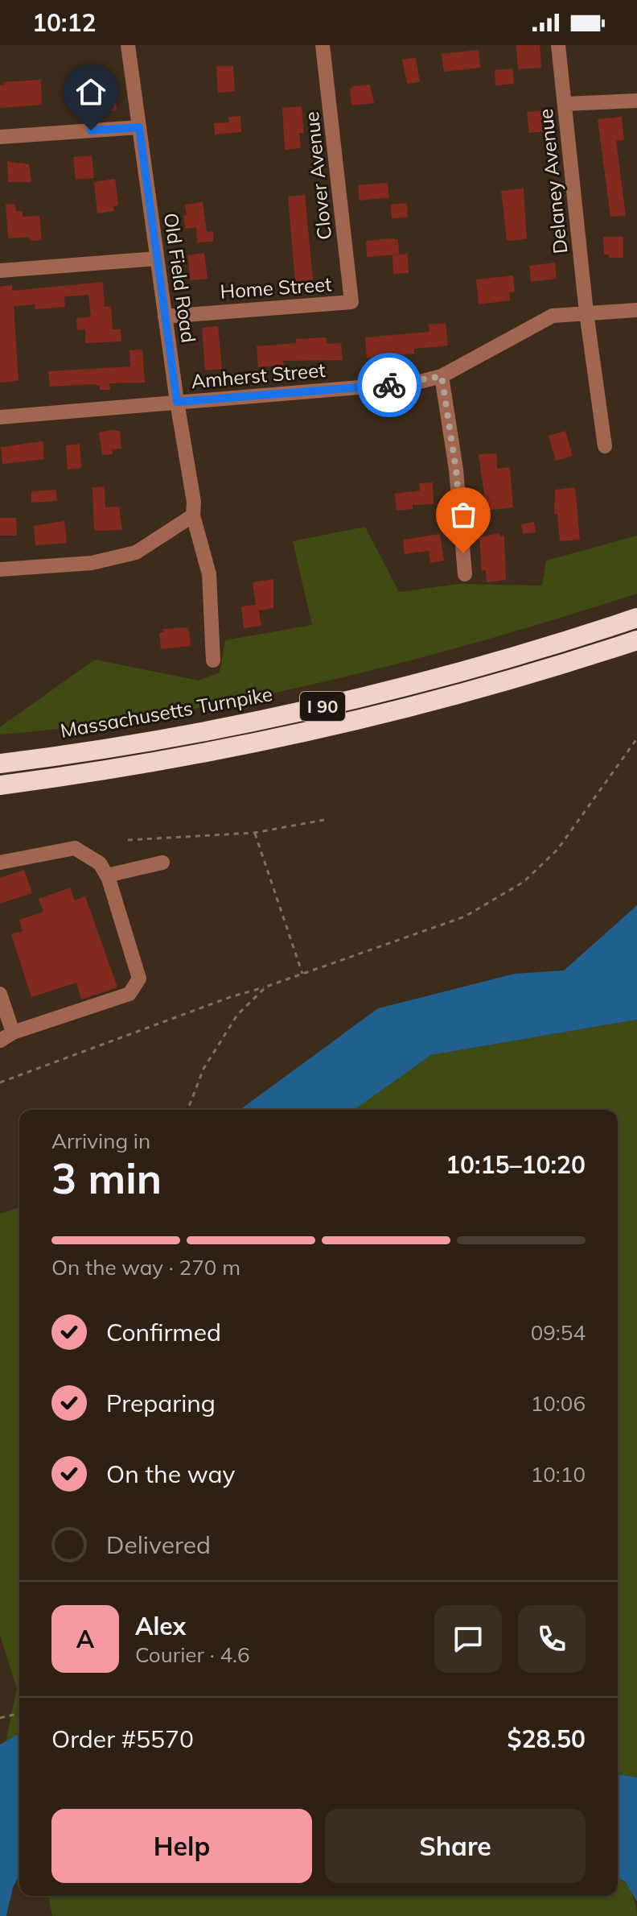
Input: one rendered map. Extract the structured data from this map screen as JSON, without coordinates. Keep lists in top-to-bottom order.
{
  "streets": {
    "highway": ["I 90", "Massachusetts Turnpike"],
    "street": [
      "Clover Avenue",
      "Delaney Avenue",
      "Old Field Road",
      "Home Street",
      "Amherst Street"
    ]
  },
  "crossings": [
    ["Clover Avenue", "Home Street"],
    ["Delaney Avenue", "Amherst Street"],
    ["Old Field Road", "Home Street"],
    ["Old Field Road", "Amherst Street"]
  ],
  "page": {
    "status": "10:12",
    "heading": ["3 min", "Arriving in", "10:15–10:20"],
    "panel": [
      "Alex",
      "Courier · 4.6",
      "Order #5570",
      "$28.50"
    ],
    "bar": "On the way · 270 m",
    "list": [
      ["Confirmed", "09:54"],
      ["Preparing", "10:06"],
      ["On the way", "10:10"],
      "Delivered"
    ],
    "round": "A",
    "buttons": ["Help", "Share"]
  }
}
